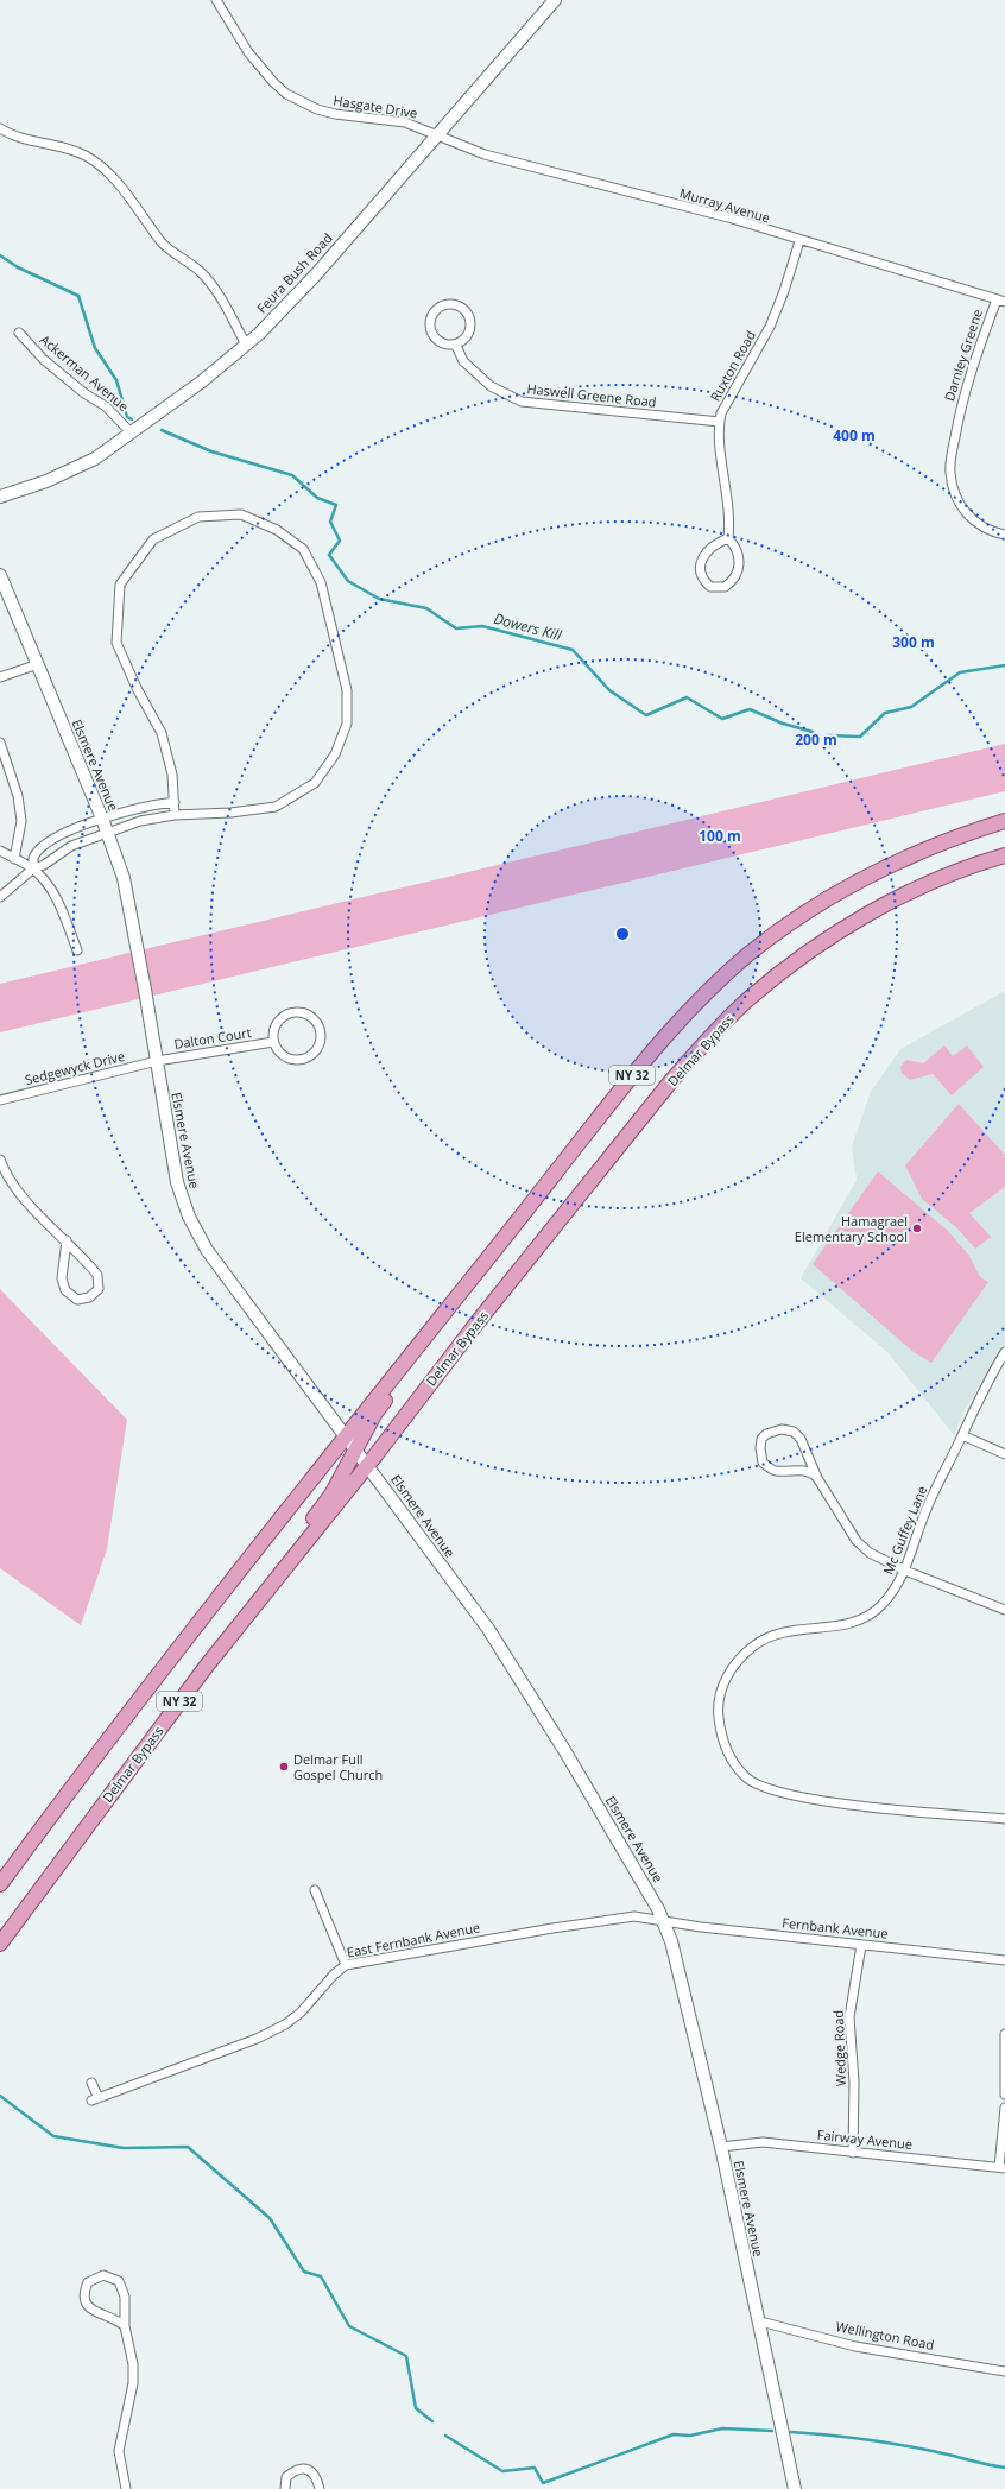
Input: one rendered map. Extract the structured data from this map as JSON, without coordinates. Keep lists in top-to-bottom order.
{
  "streets": {
    "main road": [
      "Feura Bush Road",
      "Elsmere Avenue",
      "Delmar Bypass",
      "NY 32"
    ],
    "street": [
      "Hasgate Drive",
      "Murray Avenue",
      "Darnley Greene",
      "Ruxton Road",
      "Ackerman Avenue",
      "Haswell Greene Road",
      "Dalton Court",
      "Sedgewyck Drive",
      "Mc Guffey Lane",
      "Fernbank Avenue",
      "East Fernbank Avenue",
      "Wedge Road",
      "Fairway Avenue",
      "Wellington Road"
    ]
  },
  "crossings": [
    ["Hasgate Drive", "Murray Avenue"],
    ["Hasgate Drive", "Feura Bush Road"],
    ["Murray Avenue", "Feura Bush Road"],
    ["Murray Avenue", "Darnley Greene"],
    ["Murray Avenue", "Ruxton Road"],
    ["Feura Bush Road", "Ackerman Avenue"],
    ["Ruxton Road", "Haswell Greene Road"],
    ["Elsmere Avenue", "Dalton Court"],
    ["Elsmere Avenue", "Delmar Bypass"],
    ["Elsmere Avenue", "Sedgewyck Drive"],
    ["Elsmere Avenue", "NY 32"],
    ["Elsmere Avenue", "Fernbank Avenue"],
    ["Elsmere Avenue", "East Fernbank Avenue"],
    ["Elsmere Avenue", "Fairway Avenue"],
    ["Elsmere Avenue", "Wellington Road"],
    ["Dalton Court", "Sedgewyck Drive"],
    ["Fernbank Avenue", "East Fernbank Avenue"],
    ["Fernbank Avenue", "Wedge Road"],
    ["Wedge Road", "Fairway Avenue"]
  ],
  "water": ["Dowers Kill"],
  "places": ["Hamagrael Elementary School", "Delmar Full Gospel Church"],
  "rings": [
    "400 m",
    "300 m",
    "200 m",
    "100 m"
  ]
}
